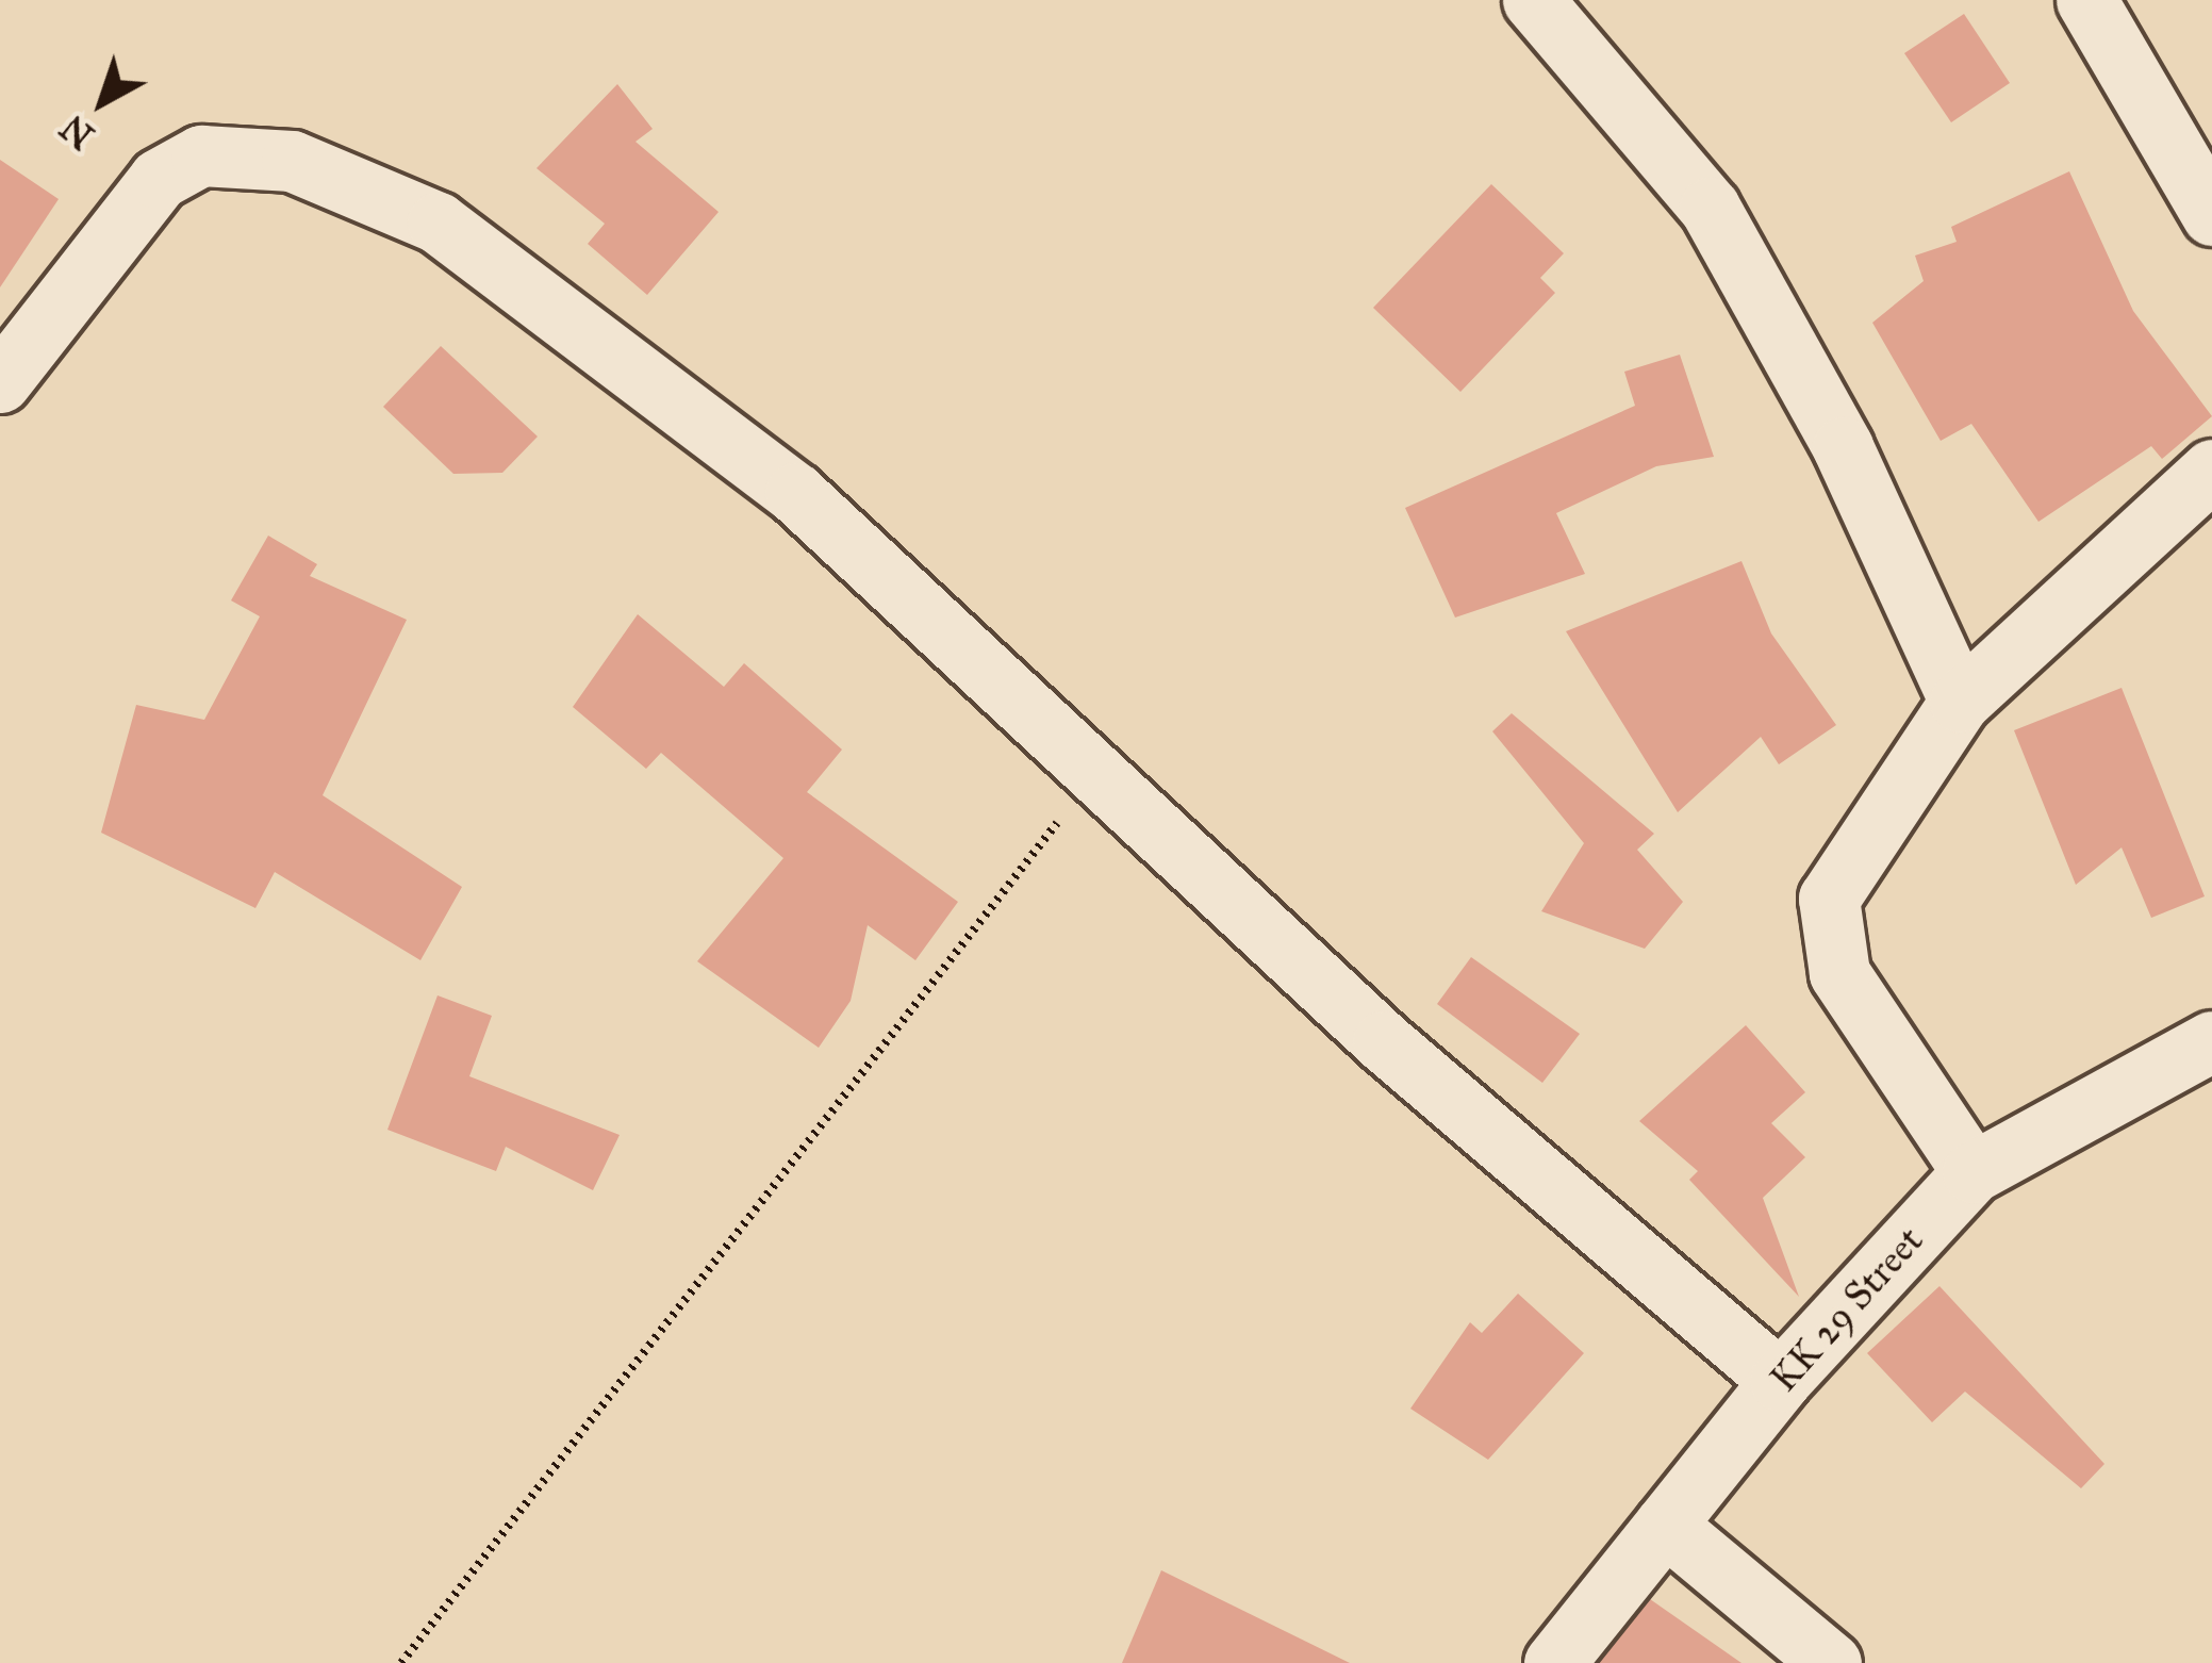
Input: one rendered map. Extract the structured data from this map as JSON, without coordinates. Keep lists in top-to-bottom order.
{
  "streets": {
    "street": ["KK 29 Street"]
  },
  "north": "bottom left"
}
